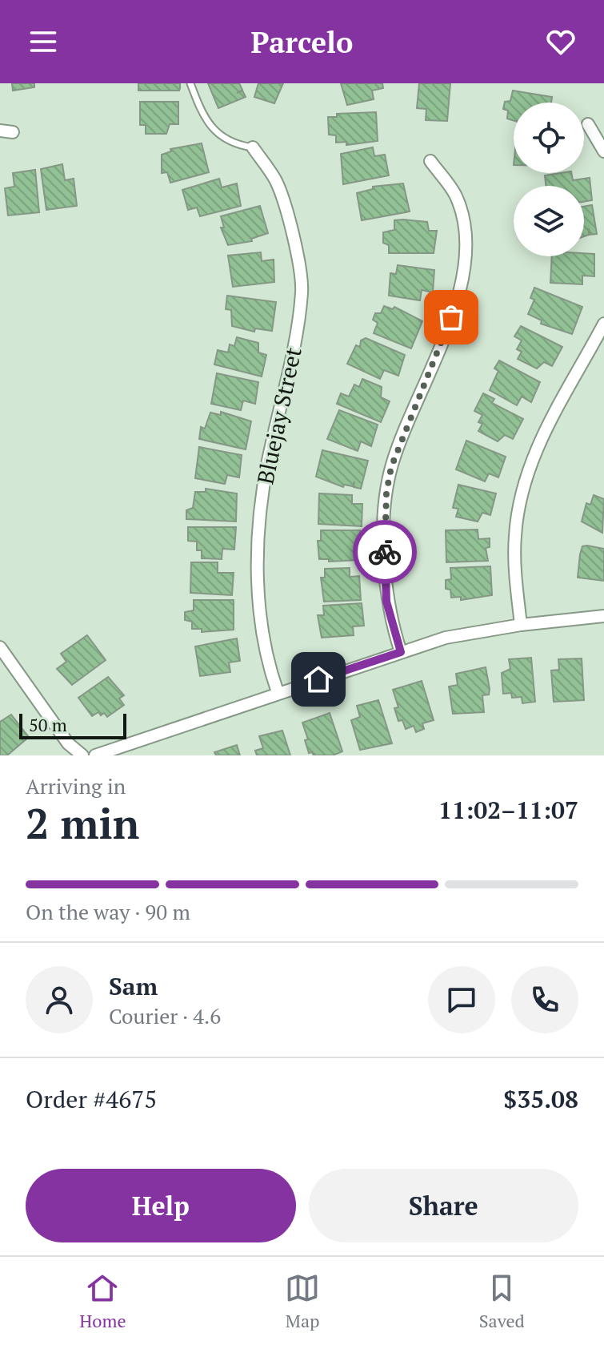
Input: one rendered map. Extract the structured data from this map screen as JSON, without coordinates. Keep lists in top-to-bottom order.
{
  "streets": {
    "street": ["Bluejay Street"]
  },
  "scale_bar": "50 m",
  "page": {
    "header": "Parcelo",
    "scale": "50 m",
    "heading": ["2 min", "Arriving in", "11:02–11:07"],
    "panel": [
      "Sam",
      "Courier · 4.6",
      "Order #4675",
      "$35.08"
    ],
    "bar": "On the way · 90 m",
    "buttons": ["Help", "Share"],
    "tabs": ["Home", "Map", "Saved"]
  }
}
